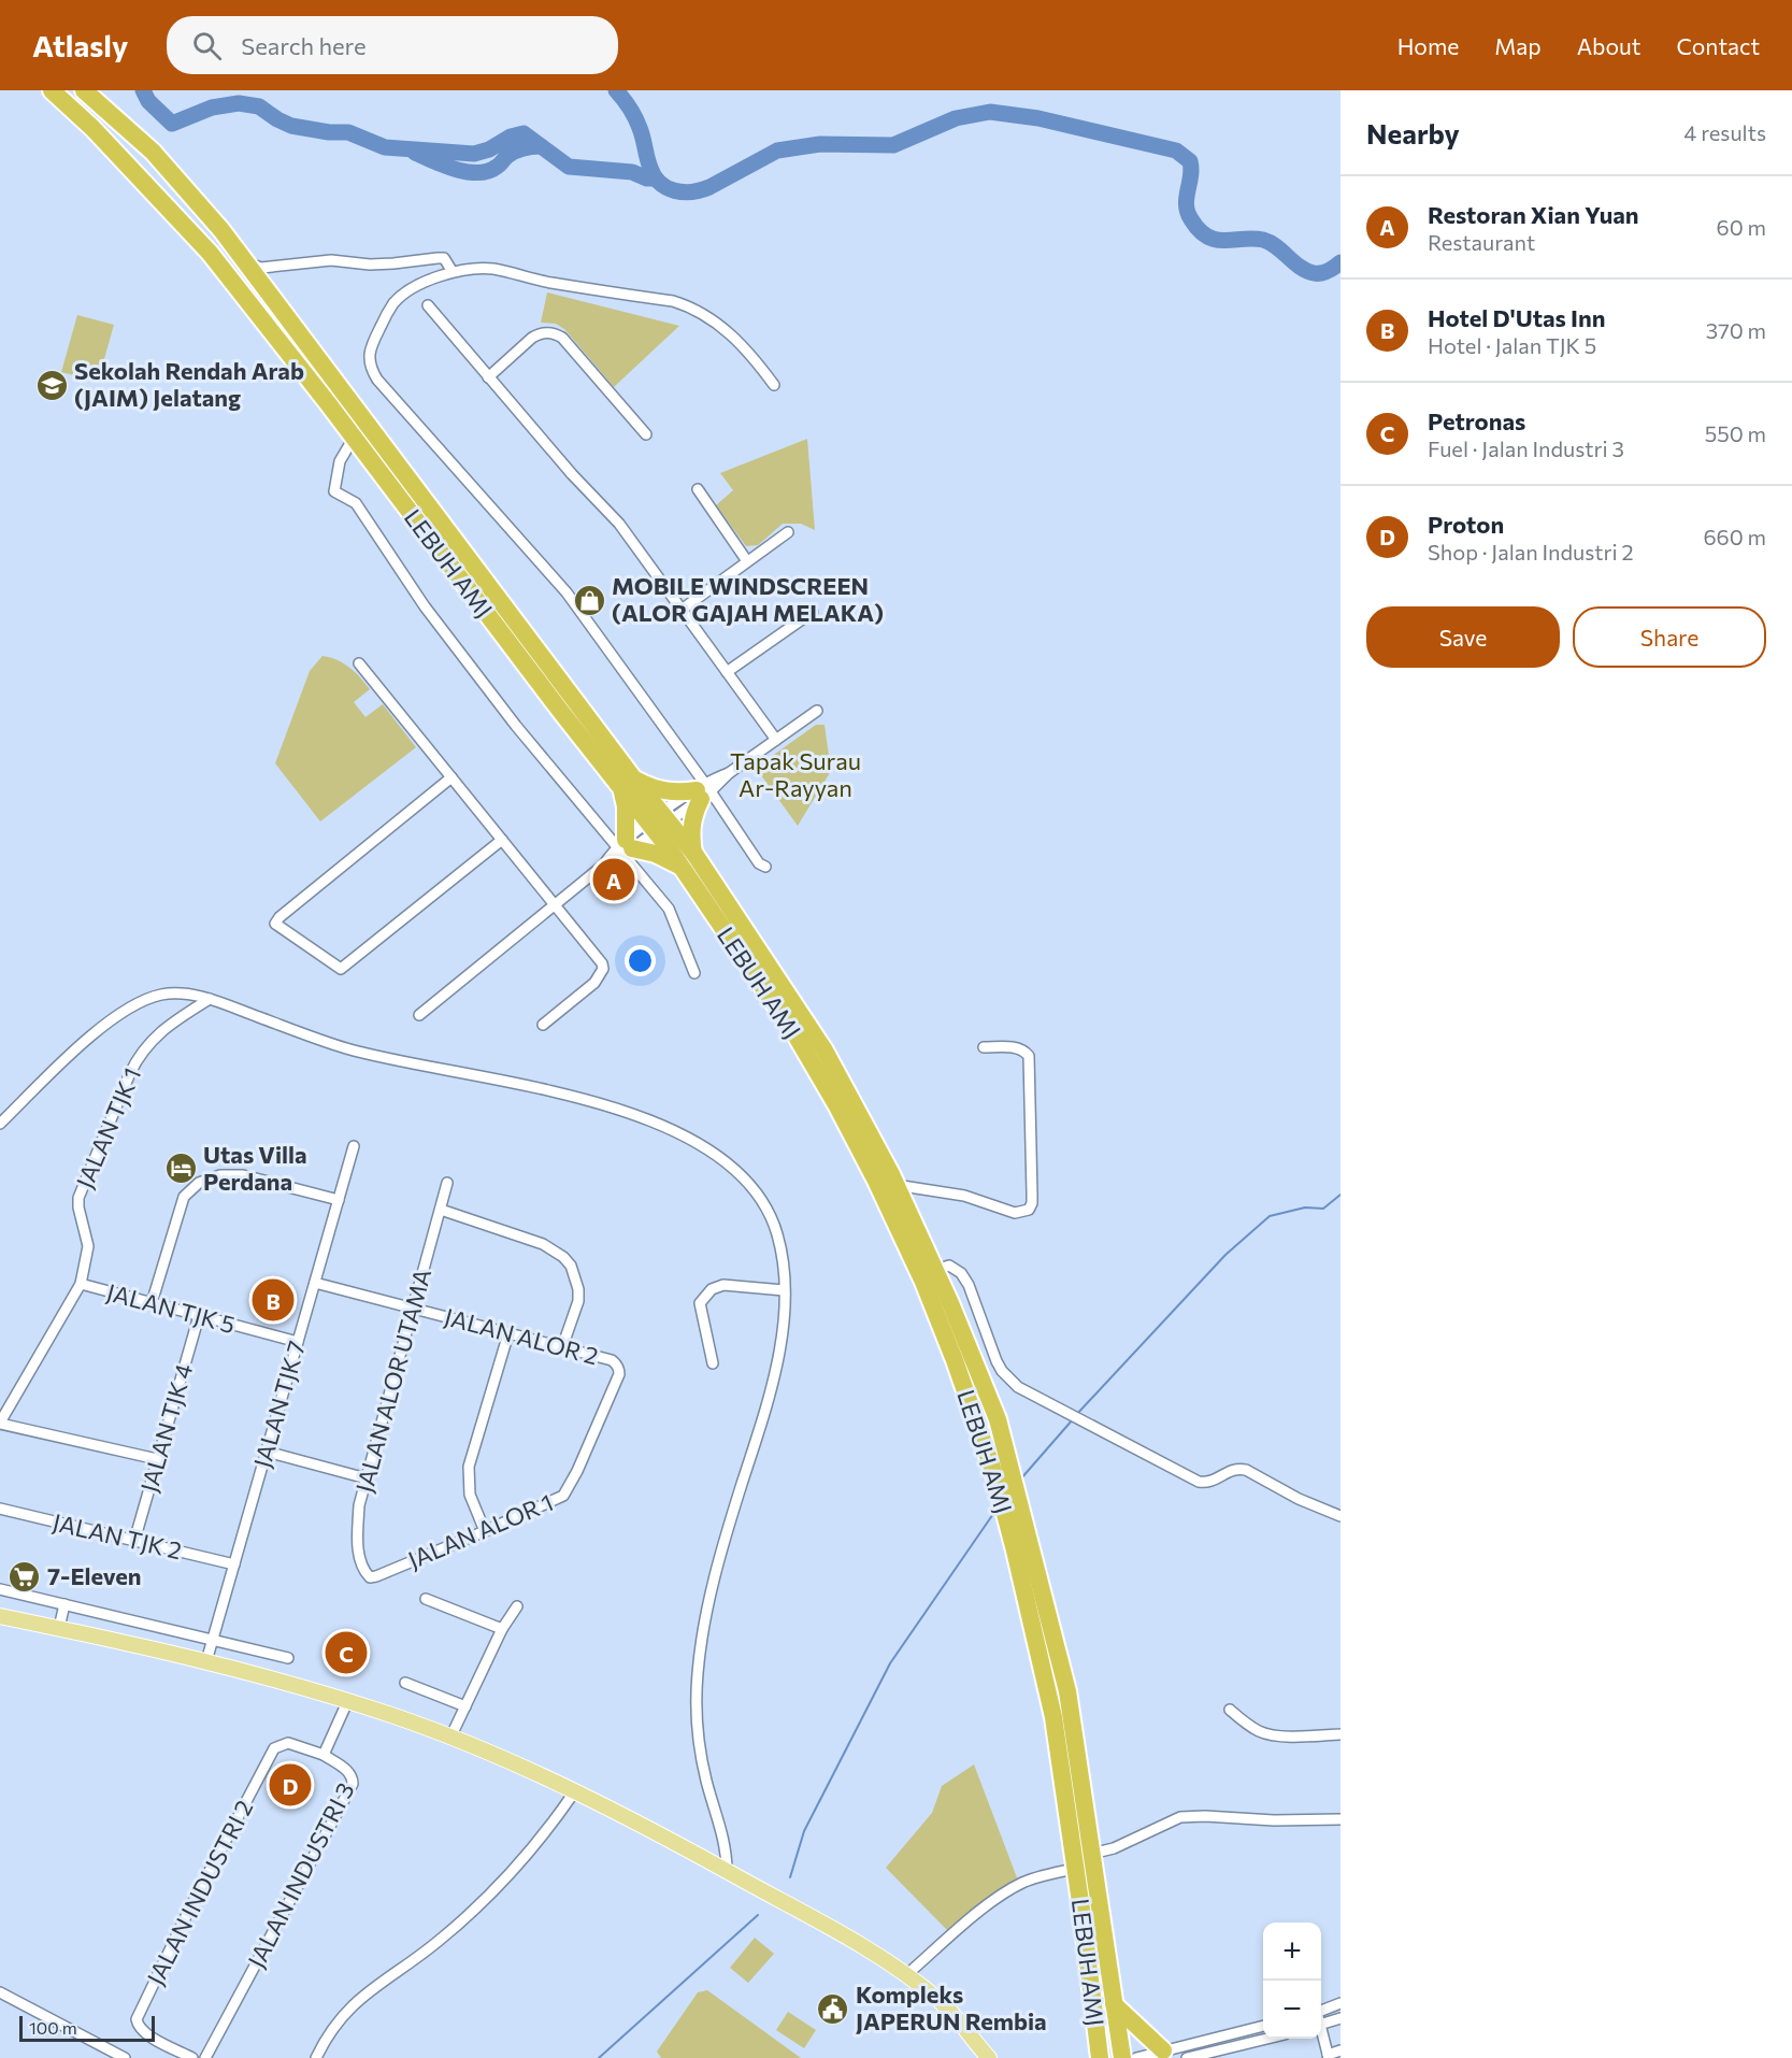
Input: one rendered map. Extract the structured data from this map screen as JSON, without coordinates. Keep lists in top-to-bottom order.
{
  "streets": {
    "highway": ["LEBUH AMJ"],
    "street": [
      "JALAN TJK 1",
      "JALAN TJK 5",
      "JALAN ALOR 2",
      "JALAN ALOR UTAMA",
      "JALAN TJK 7",
      "JALAN TJK 4",
      "JALAN ALOR 1",
      "JALAN TJK 2",
      "JALAN INDUSTRI 3",
      "JALAN INDUSTRI 2"
    ]
  },
  "crossings": [
    ["JALAN TJK 1", "JALAN TJK 5"],
    ["JALAN TJK 5", "JALAN TJK 7"],
    ["JALAN TJK 5", "JALAN TJK 4"],
    ["JALAN ALOR 2", "JALAN ALOR UTAMA"],
    ["JALAN ALOR 2", "JALAN TJK 7"],
    ["JALAN ALOR 2", "JALAN ALOR 1"],
    ["JALAN ALOR UTAMA", "JALAN ALOR 1"],
    ["JALAN TJK 7", "JALAN TJK 2"],
    ["JALAN TJK 4", "JALAN TJK 2"],
    ["JALAN INDUSTRI 3", "JALAN INDUSTRI 2"]
  ],
  "parks": ["Tapak Surau Ar-Rayyan"],
  "places": {
    "school or university": ["Sekolah Rendah Arab (JAIM) Jelatang"],
    "shop": ["MOBILE WINDSCREEN (ALOR GAJAH MELAKA)"],
    "hotel": ["Utas Villa Perdana"],
    "supermarket": ["7-Eleven"],
    "public building": ["Kompleks JAPERUN Rembia"]
  },
  "scale_bar": "100 m",
  "page": {
    "header": "Atlasly",
    "search": "Search here",
    "nav": [
      "Home",
      "Map",
      "About",
      "Contact"
    ],
    "heading": ["Nearby", "4 results"],
    "list": [
      {
        "mark": "A",
        "name": "Restoran Xian Yuan",
        "note": "Restaurant",
        "value": "60 m"
      },
      {
        "mark": "B",
        "name": "Hotel D'Utas Inn",
        "note": "Hotel · Jalan TJK 5",
        "value": "370 m"
      },
      {
        "mark": "C",
        "name": "Petronas",
        "note": "Fuel · Jalan Industri 3",
        "value": "550 m"
      },
      {
        "mark": "D",
        "name": "Proton",
        "note": "Shop · Jalan Industri 2",
        "value": "660 m"
      }
    ],
    "buttons": ["Save", "Share"],
    "pins": [
      "A",
      "B",
      "C",
      "D"
    ],
    "map_buttons": ["+", "−"],
    "scale": "100 m"
  }
}
